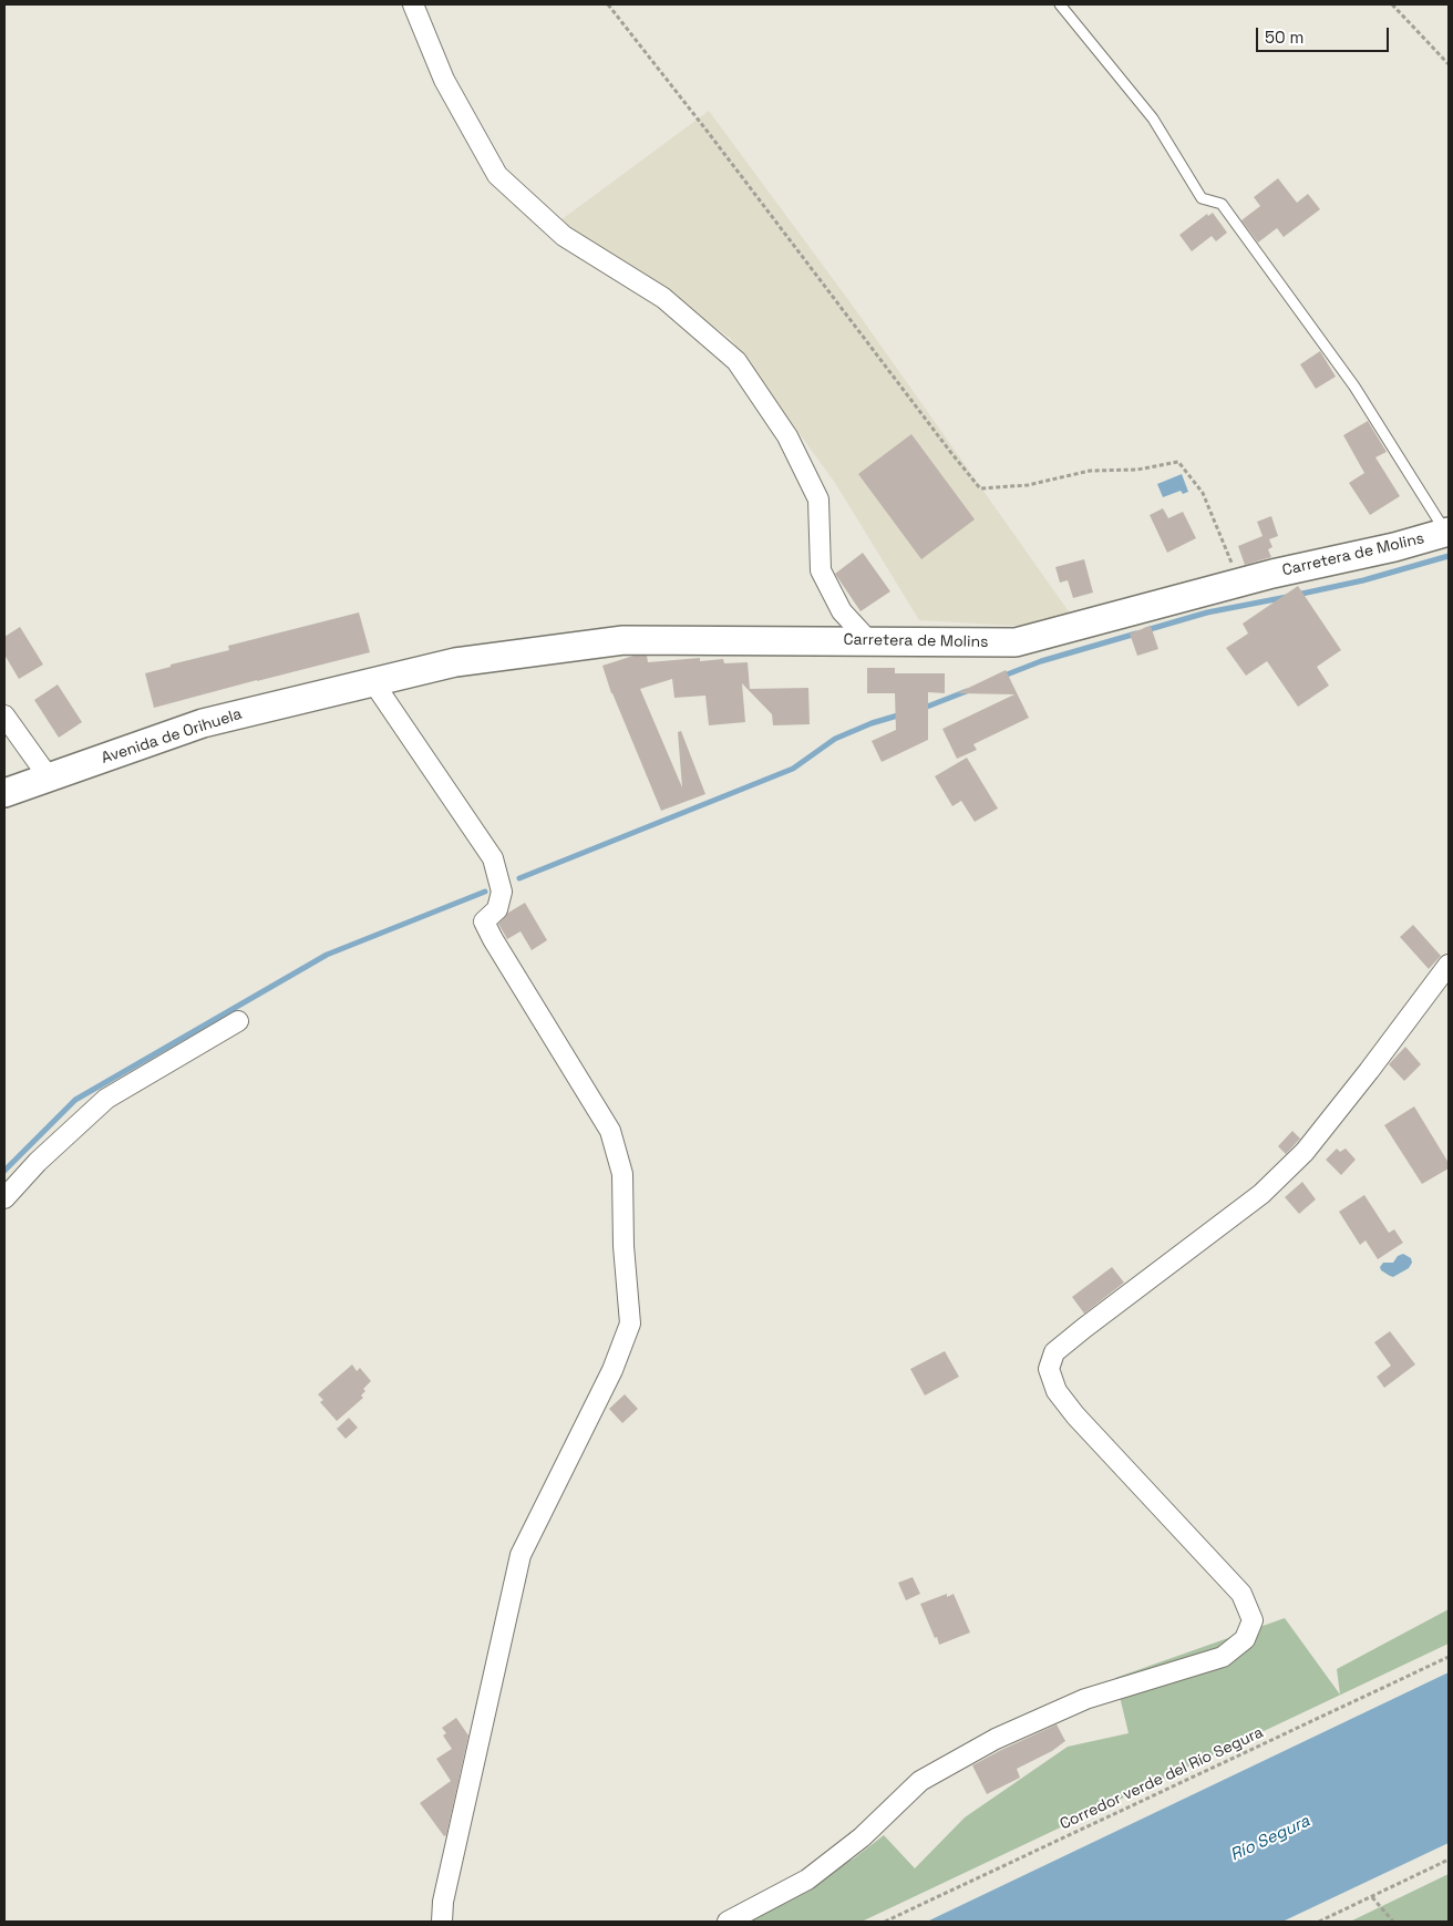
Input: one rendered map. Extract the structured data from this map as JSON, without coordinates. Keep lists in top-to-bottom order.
{
  "streets": {
    "street": ["Carretera de Molins", "Avenida de Orihuela"],
    "path": ["Corredor verde del Río Segura"]
  },
  "crossings": [
    ["Carretera de Molins", "Avenida de Orihuela"]
  ],
  "water": ["Río Segura"],
  "scale_bar": "50 m"
}
